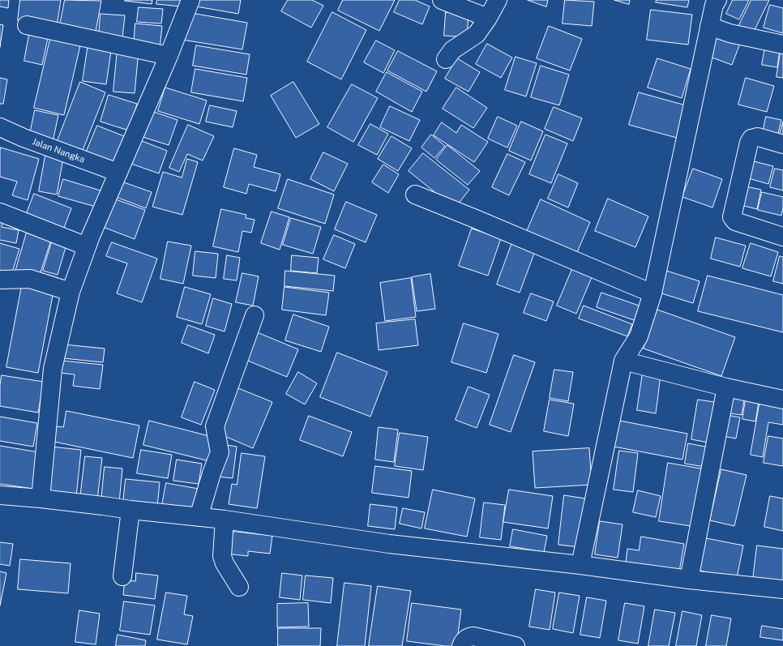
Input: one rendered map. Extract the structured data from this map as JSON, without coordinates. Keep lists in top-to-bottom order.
{
  "streets": {
    "street": ["Jalan Nangka"]
  }
}
